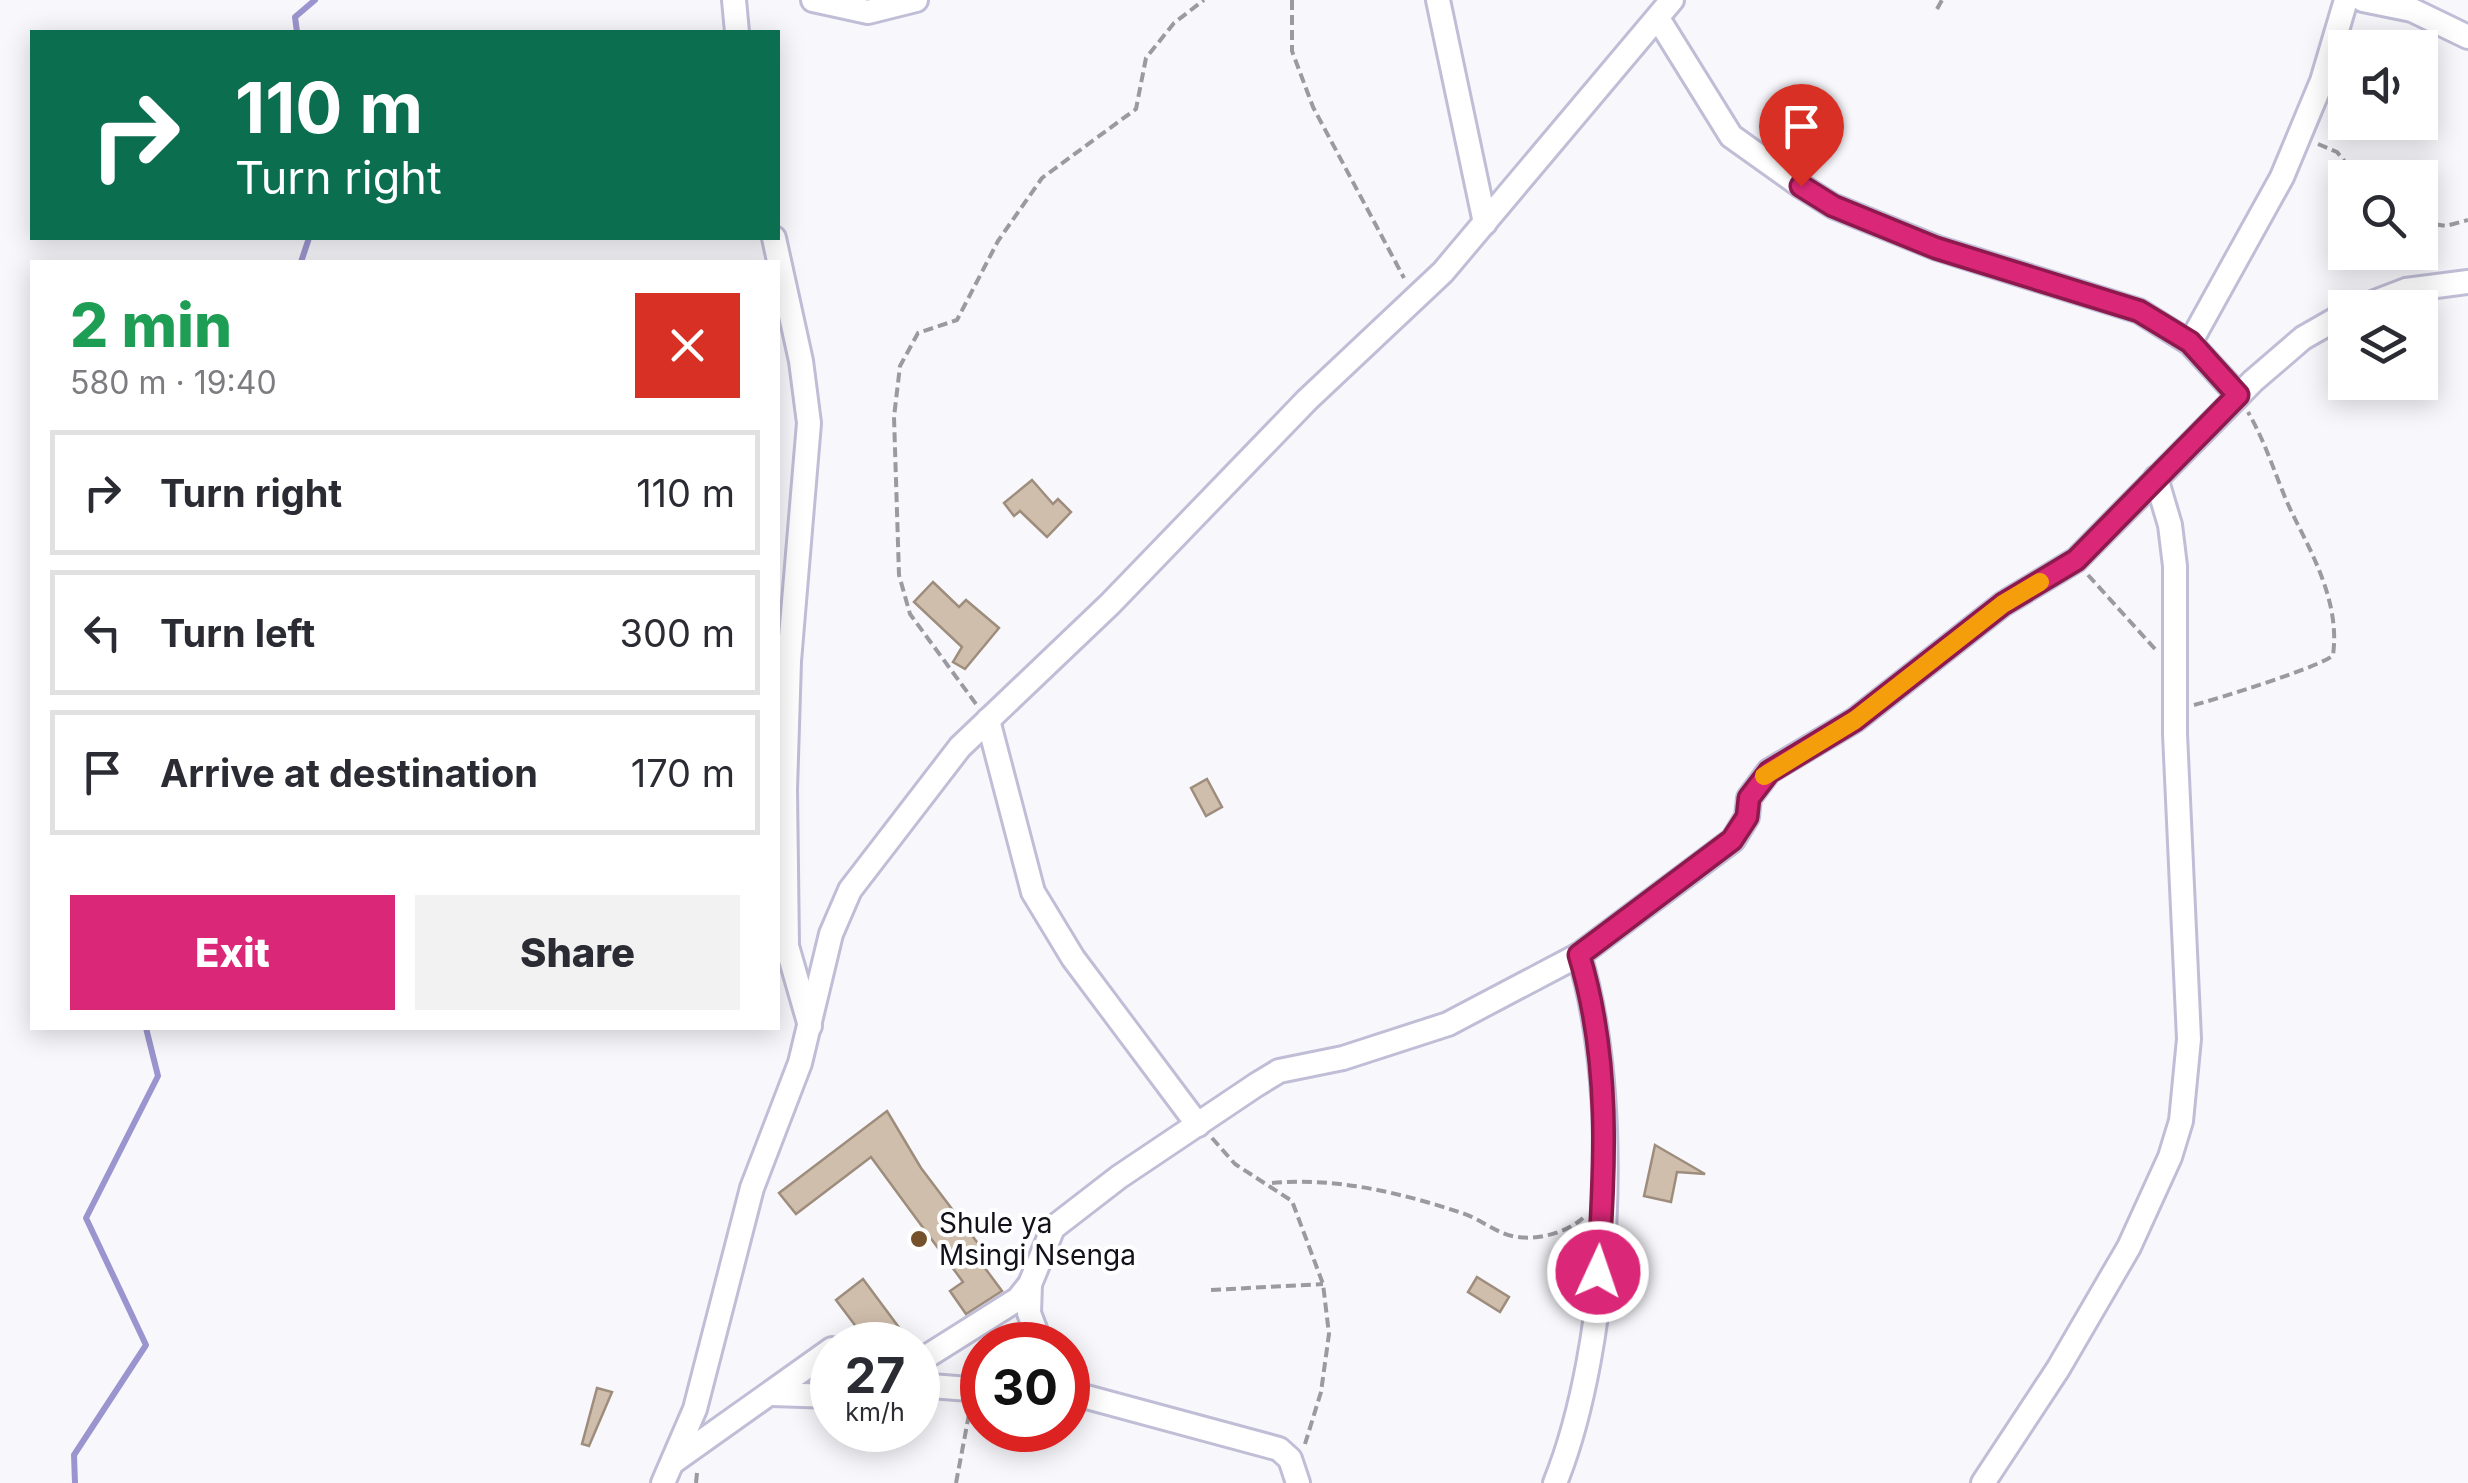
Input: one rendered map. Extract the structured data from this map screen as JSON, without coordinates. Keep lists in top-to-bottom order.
{
  "places": ["Shule ya Msingi Nsenga"],
  "page": {
    "turn": ["110 m", "Turn right"],
    "heading": ["2 min", "580 m · 19:40"],
    "list": [
      {
        "name": "Turn right",
        "value": "110 m"
      },
      {
        "name": "Turn left",
        "value": "300 m"
      },
      {
        "name": "Arrive at destination",
        "value": "170 m"
      }
    ],
    "buttons": ["Exit", "Share"],
    "speed": "27 km/h",
    "limit": "30"
  }
}
